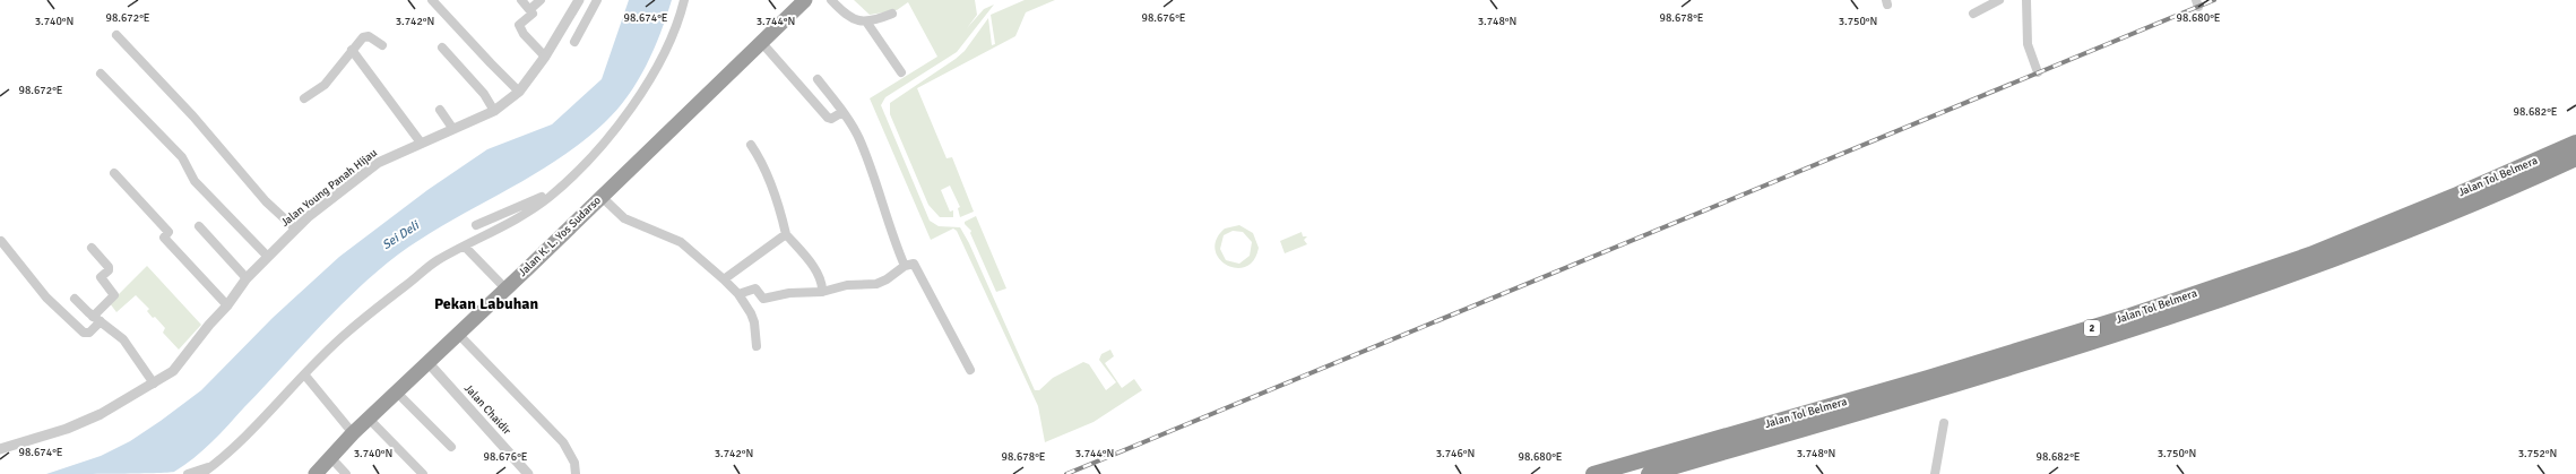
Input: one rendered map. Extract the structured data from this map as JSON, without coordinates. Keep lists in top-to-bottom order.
{
  "streets": {
    "highway": ["Jalan Tol Belmera", "Jalan K. L. Yos Sudarso", "2"],
    "street": ["Jalan Young Panah Hijau", "Jalan Chaidir"]
  },
  "crossings": [
    ["Jalan K. L. Yos Sudarso", "Jalan Chaidir"]
  ],
  "districts": ["Pekan Labuhan"],
  "water": ["Sei Deli"],
  "coordinates": [
    "98.678°E",
    "98.680°E",
    "98.672°E",
    "98.674°E",
    "98.676°E",
    "3.740°N",
    "3.742°N",
    "3.744°N",
    "3.748°N",
    "3.750°N",
    "98.682°E",
    "3.746°N",
    "3.752°N"
  ]
}
